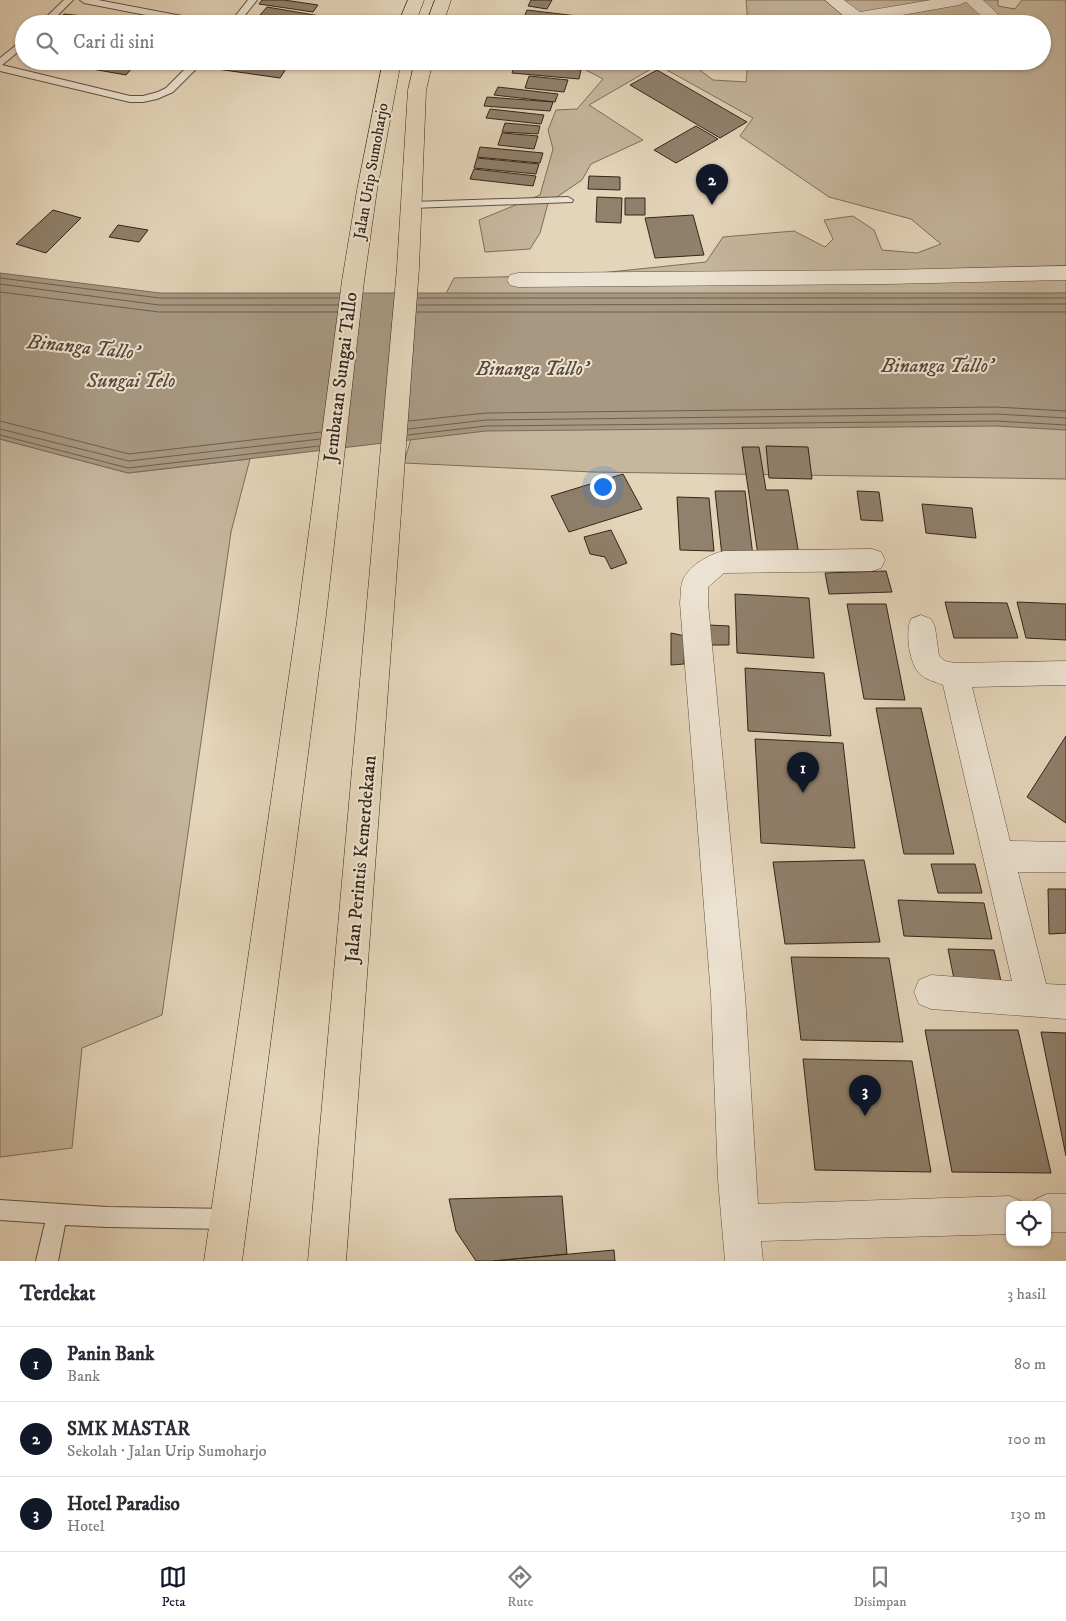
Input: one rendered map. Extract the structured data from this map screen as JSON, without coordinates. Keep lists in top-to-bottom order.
{
  "streets": {
    "highway": ["Jalan Urip Sumoharjo", "Jembatan Sungai Tallo", "Jalan Perintis Kemerdekaan"]
  },
  "crossings": [
    ["Jalan Urip Sumoharjo", "Jembatan Sungai Tallo"],
    ["Jalan Urip Sumoharjo", "Jalan Perintis Kemerdekaan"]
  ],
  "water": ["Binanga Tallo'", "Sungai Telo"],
  "page": {
    "search": "Cari di sini",
    "pins": ["2", "1", "3"],
    "heading": ["Terdekat", "3 hasil"],
    "list": [
      {
        "mark": "1",
        "name": "Panin Bank",
        "note": "Bank",
        "value": "80 m"
      },
      {
        "mark": "2",
        "name": "SMK MASTAR",
        "note": "Sekolah · Jalan Urip Sumoharjo",
        "value": "100 m"
      },
      {
        "mark": "3",
        "name": "Hotel Paradiso",
        "note": "Hotel",
        "value": "130 m"
      }
    ],
    "nav": ["Peta", "Rute", "Disimpan"]
  }
}
